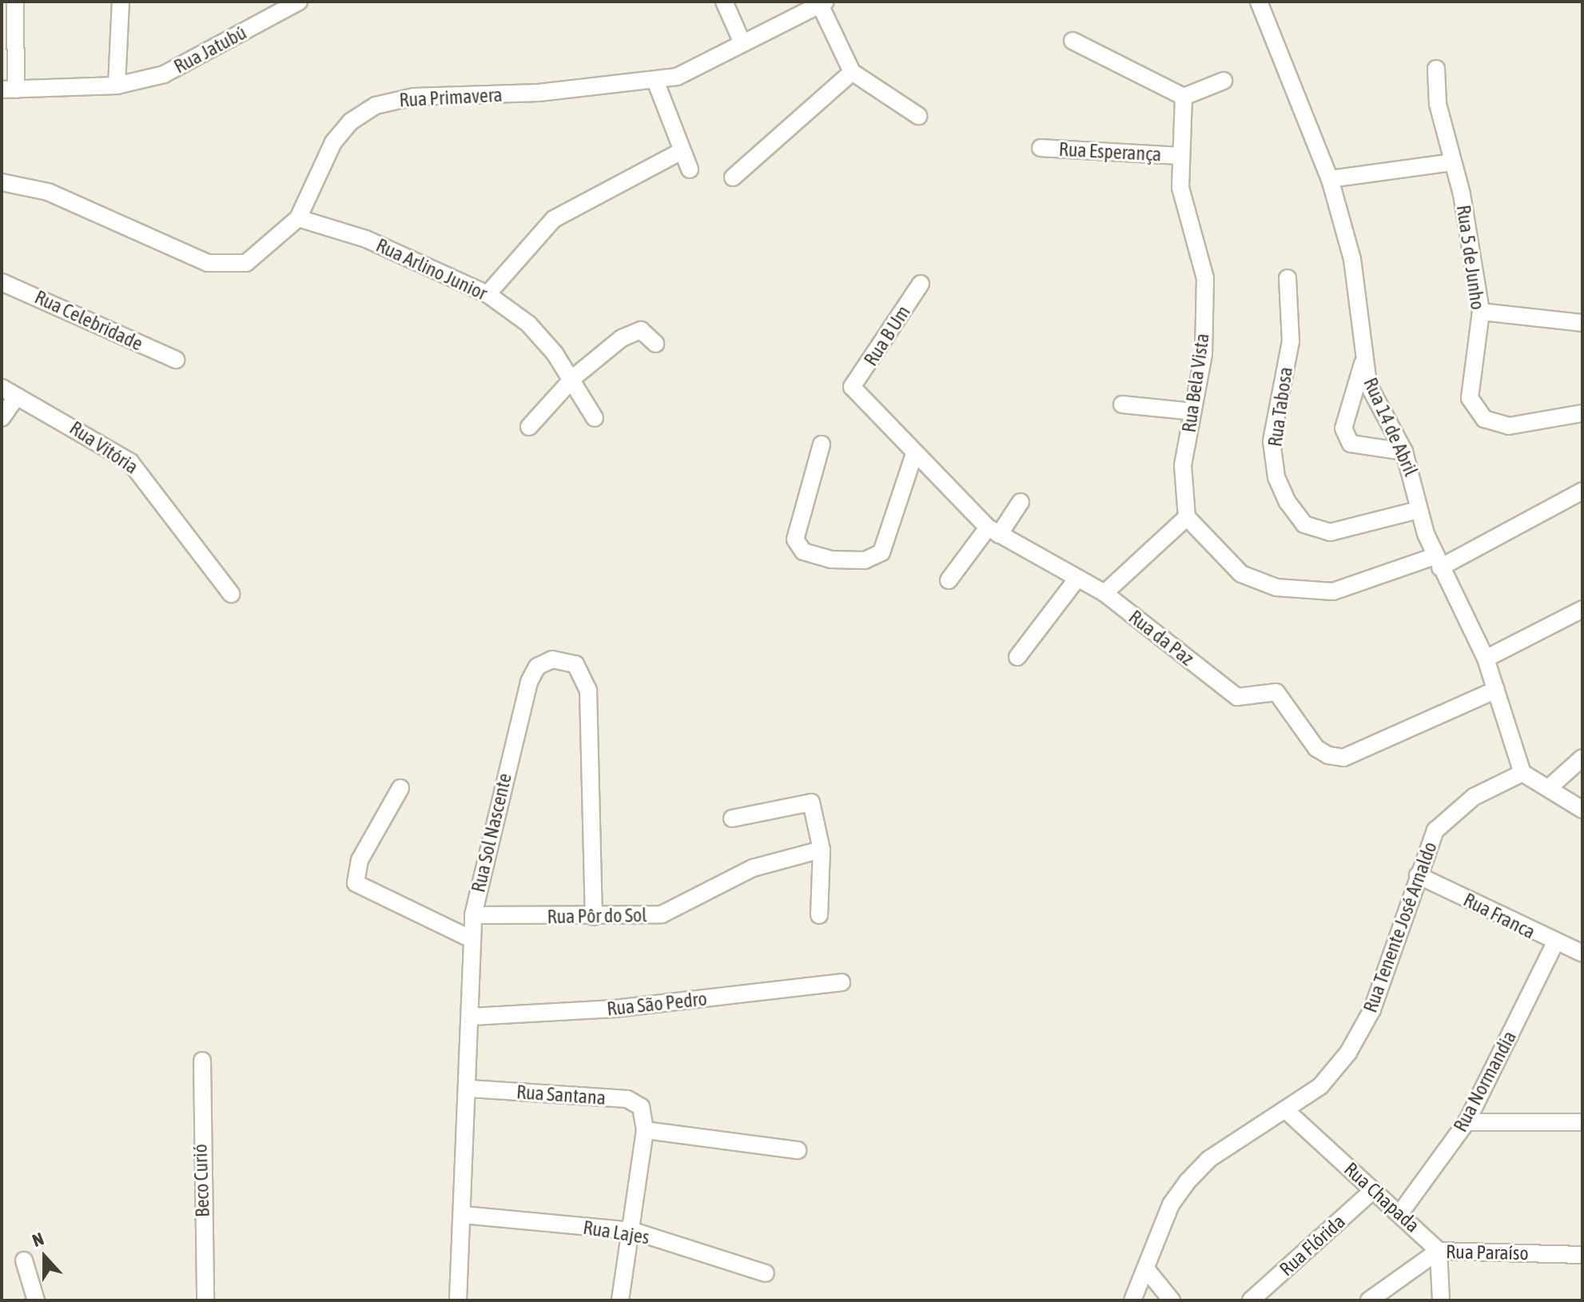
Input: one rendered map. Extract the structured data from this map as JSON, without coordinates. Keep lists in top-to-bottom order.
{
  "streets": {
    "street": [
      "Rua Jatubú",
      "Rua Primavera",
      "Rua Esperança",
      "Rua 5 de Junho",
      "Rua Arlino Junior",
      "Rua Celebridade",
      "Rua B Um",
      "Rua Bela Vista",
      "Rua Tabosa",
      "Rua 14 de Abril",
      "Rua Vitória",
      "Rua da Paz",
      "Rua Sol Nascente",
      "Rua Pôr do Sol",
      "Rua Franca",
      "Rua Tenente José Arnaldo",
      "Rua São Pedro",
      "Rua Normandia",
      "Rua Santana",
      "Beco Curió",
      "Rua Chapada",
      "Rua Lajes",
      "Rua Flórida",
      "Rua Paraíso"
    ]
  },
  "crossings": [
    ["Rua Primavera", "Rua Arlino Junior"],
    ["Rua Esperança", "Rua Bela Vista"],
    ["Rua B Um", "Rua da Paz"],
    ["Rua Tabosa", "Rua 14 de Abril"],
    ["Rua 14 de Abril", "Rua da Paz"],
    ["Rua 14 de Abril", "Rua Tenente José Arnaldo"],
    ["Rua Sol Nascente", "Rua Pôr do Sol"],
    ["Rua Sol Nascente", "Rua São Pedro"],
    ["Rua Sol Nascente", "Rua Santana"],
    ["Rua Sol Nascente", "Rua Lajes"],
    ["Rua Franca", "Rua Tenente José Arnaldo"],
    ["Rua Franca", "Rua Normandia"],
    ["Rua Tenente José Arnaldo", "Rua Chapada"],
    ["Rua Normandia", "Rua Chapada"],
    ["Rua Chapada", "Rua Flórida"],
    ["Rua Chapada", "Rua Paraíso"]
  ],
  "north": "top"
}
